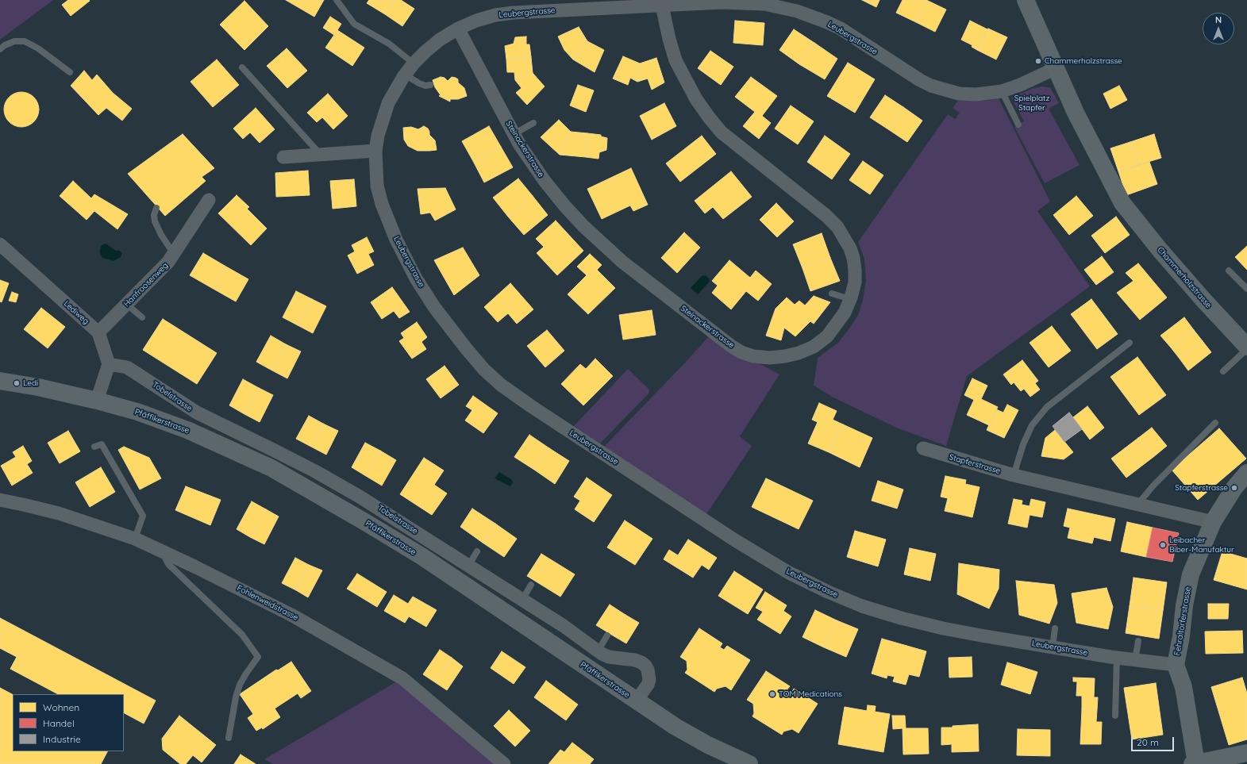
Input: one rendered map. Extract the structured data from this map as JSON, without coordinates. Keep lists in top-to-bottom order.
{
  "streets": {
    "main road": ["Chammerholzstrasse", "Pfäffikerstrasse", "Fehraltorferstrasse"],
    "street": [
      "Leubergstrasse",
      "Steinackerstrasse",
      "Hanfroosenweg",
      "Lediweg",
      "Tobelstrasse",
      "Stapferstrasse",
      "Fohlenweidstrasse"
    ]
  },
  "crossings": [
    ["Leubergstrasse", "Steinackerstrasse"],
    ["Leubergstrasse", "Chammerholzstrasse"],
    ["Leubergstrasse", "Fehraltorferstrasse"],
    ["Hanfroosenweg", "Lediweg"],
    ["Tobelstrasse", "Pfäffikerstrasse"],
    ["Stapferstrasse", "Fehraltorferstrasse"]
  ],
  "parks": ["Spielplatz Stapfer"],
  "places": [
    "Chammerholzstrasse",
    "Ledi",
    "Stapferstrasse",
    "Leibacher Biber-Manufaktur",
    "TOM Medications"
  ],
  "legend": ["Wohnen", "Handel", "Industrie"],
  "scale_bar": "20 m",
  "north": "top"
}
